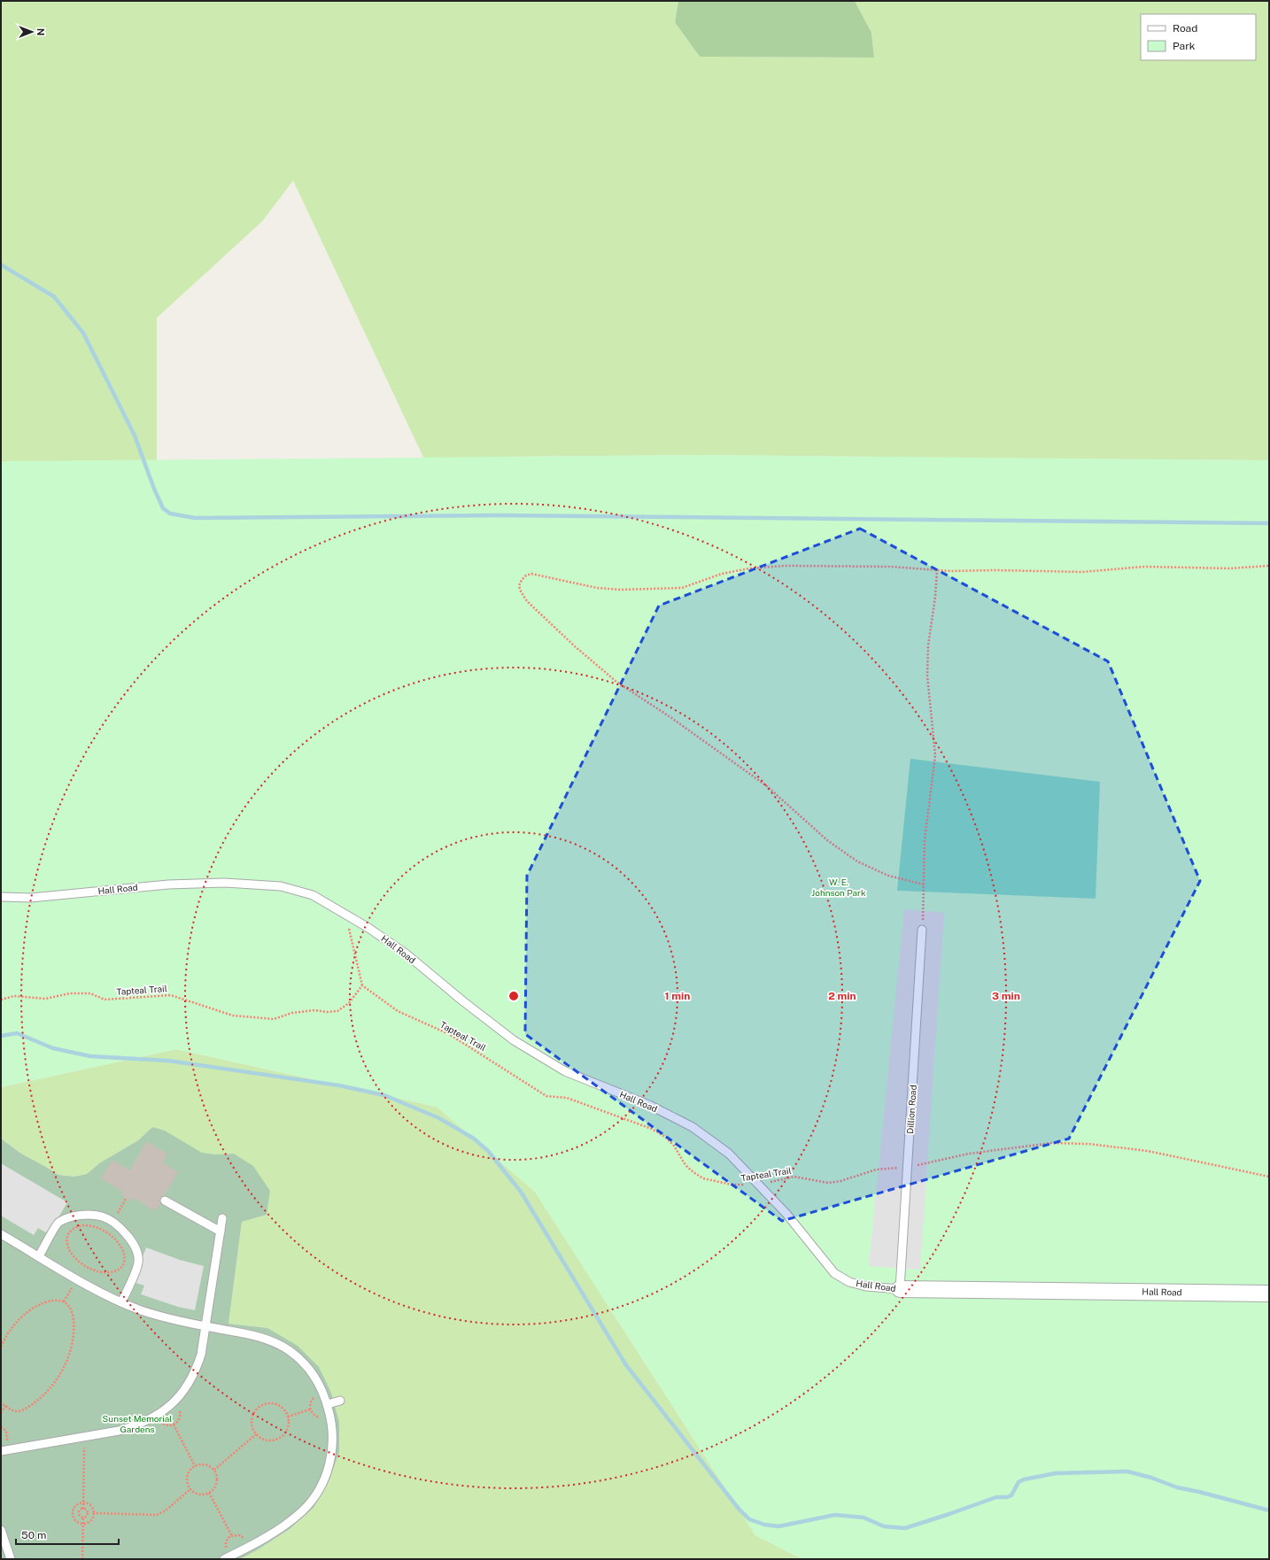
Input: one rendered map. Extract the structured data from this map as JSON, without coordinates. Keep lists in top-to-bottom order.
{
  "streets": {
    "street": ["Hall Road"],
    "lane": ["Dillion Road"],
    "path": ["Tapteal Trail"]
  },
  "crossings": [
    ["Hall Road", "Tapteal Trail"],
    ["Hall Road", "Dillion Road"],
    ["Tapteal Trail", "Dillion Road"]
  ],
  "parks": ["W. E. Johnson Park", "Sunset Memorial Gardens"],
  "legend": ["Road", "Park"],
  "scale_bar": "50 m",
  "north": "right",
  "rings": ["1 min", "2 min", "3 min"]
}
